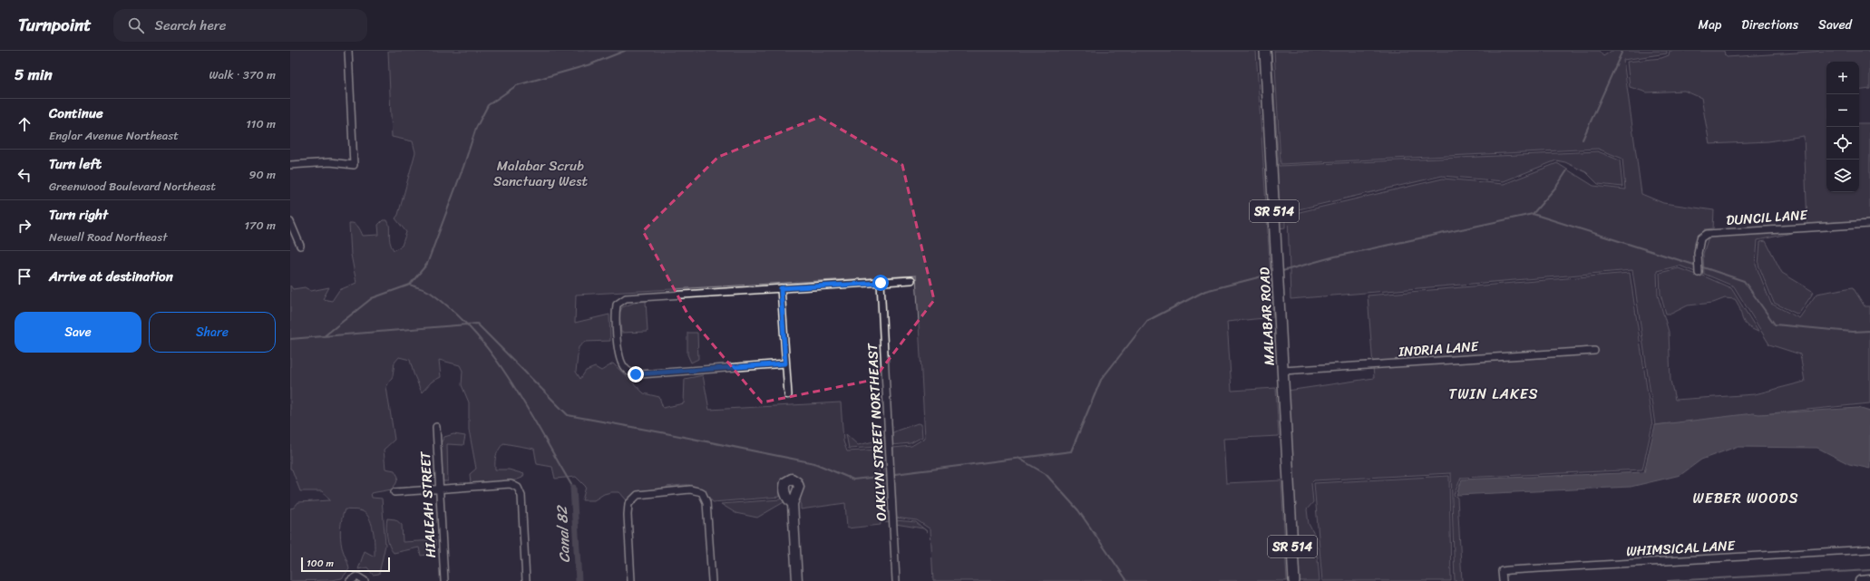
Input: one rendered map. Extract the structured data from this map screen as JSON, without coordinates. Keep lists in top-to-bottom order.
{
  "streets": {
    "main road": ["SR 514", "MALABAR ROAD"],
    "street": [
      "DUNCIL LANE",
      "INDRIA LANE",
      "OAKLYN STREET NORTHEAST",
      "HIALEAH STREET",
      "WHIMSICAL LANE"
    ]
  },
  "crossings": [
    ["MALABAR ROAD", "INDRIA LANE"]
  ],
  "districts": ["TWIN LAKES", "WEBER WOODS"],
  "water": ["Canal 82"],
  "parks": ["Malabar Scrub Sanctuary West"],
  "scale_bar": "100 m",
  "page": {
    "header": "Turnpoint",
    "search": "Search here",
    "nav": ["Map", "Directions", "Saved"],
    "heading": ["5 min", "Walk · 370 m"],
    "map_buttons": ["+", "−"],
    "list": [
      ["Continue", "Englar Avenue Northeast", "110 m"],
      ["Turn left", "Greenwood Boulevard Northeast", "90 m"],
      ["Turn right", "Newell Road Northeast", "170 m"],
      "Arrive at destination"
    ],
    "buttons": ["Save", "Share"],
    "scale": "100 m"
  }
}
